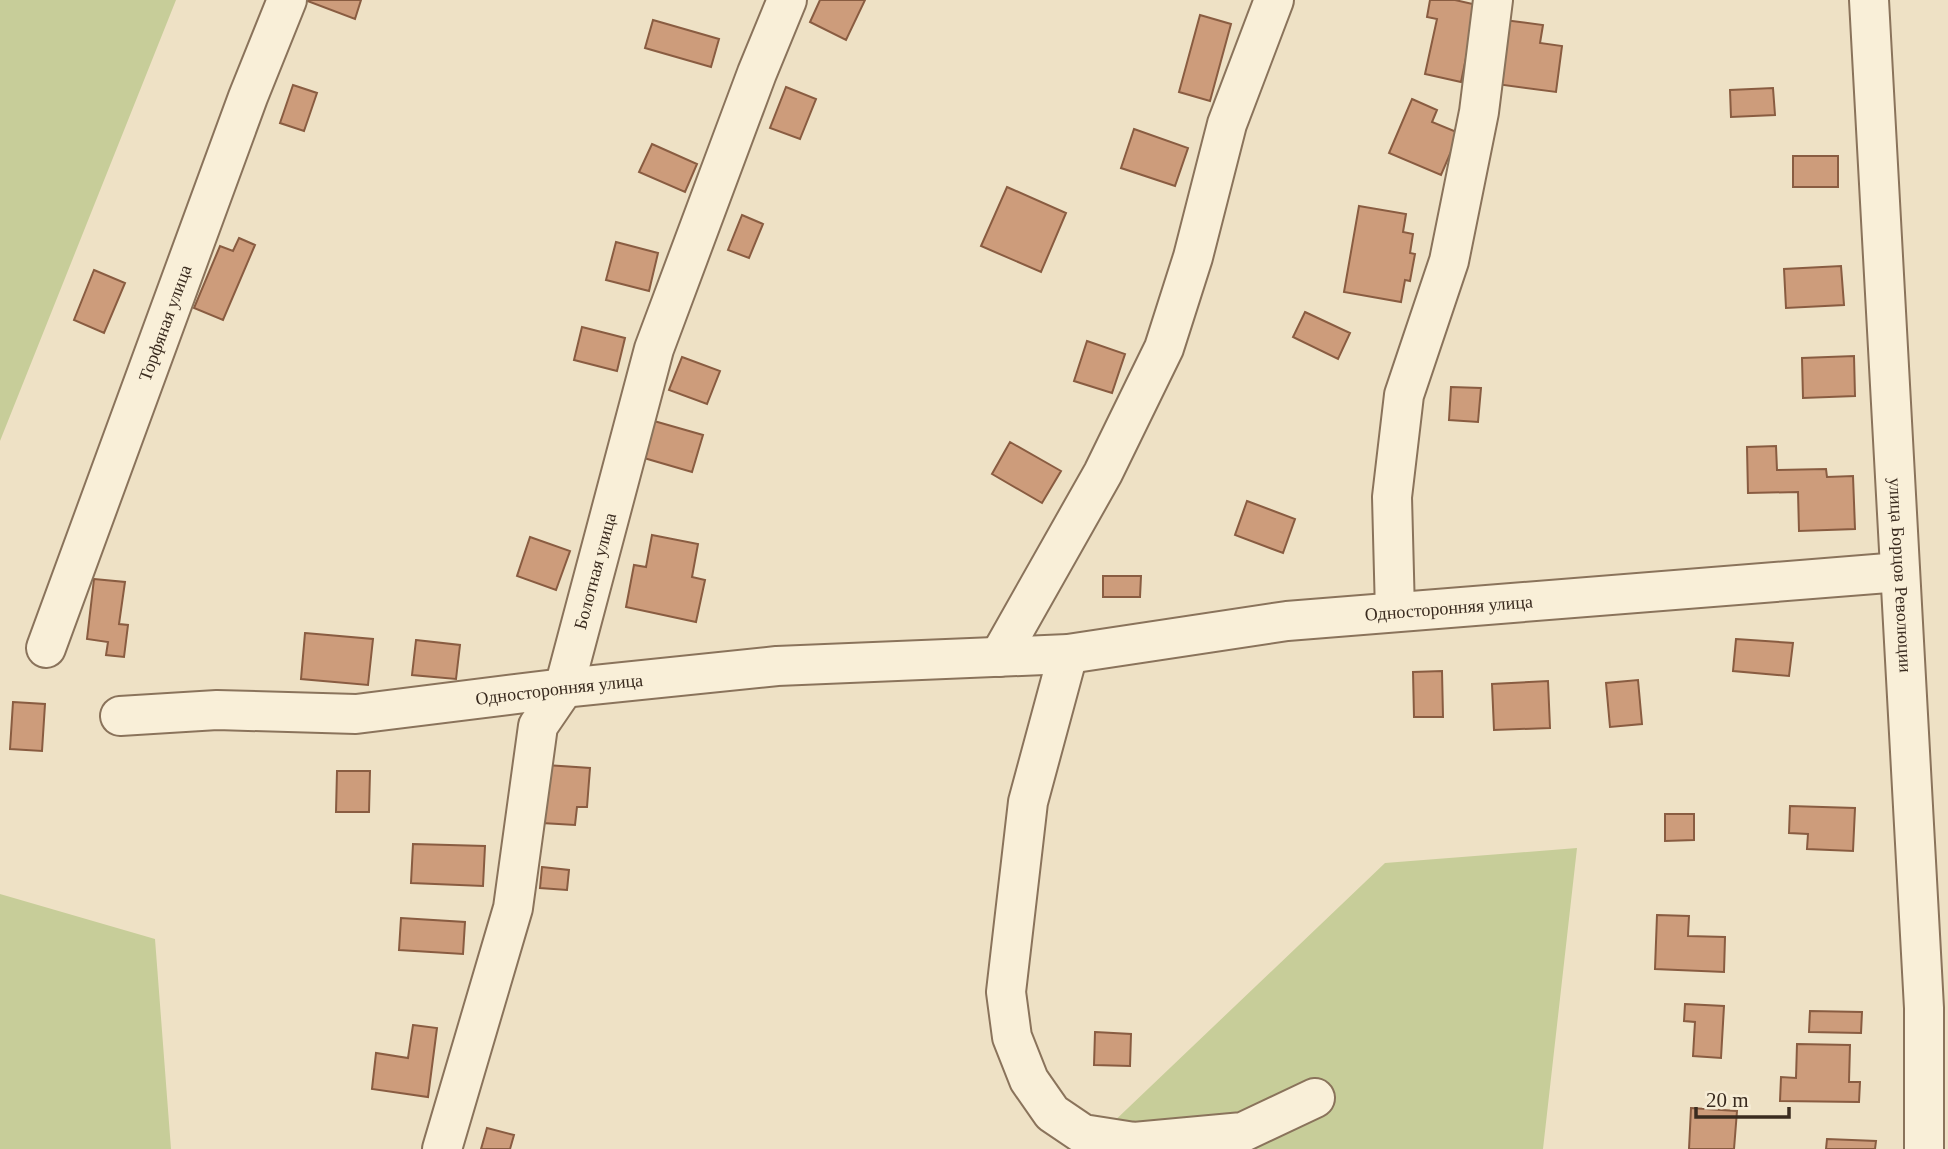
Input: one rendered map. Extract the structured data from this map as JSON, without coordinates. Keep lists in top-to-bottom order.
{
  "streets": {
    "street": [
      "Торфяная улица",
      "Болотная улица",
      "улица Борцов Революции",
      "Односторонняя улица"
    ]
  },
  "crossings": [
    ["Болотная улица", "Односторонняя улица"],
    ["улица Борцов Революции", "Односторонняя улица"]
  ],
  "scale_bar": "20 m"
}
